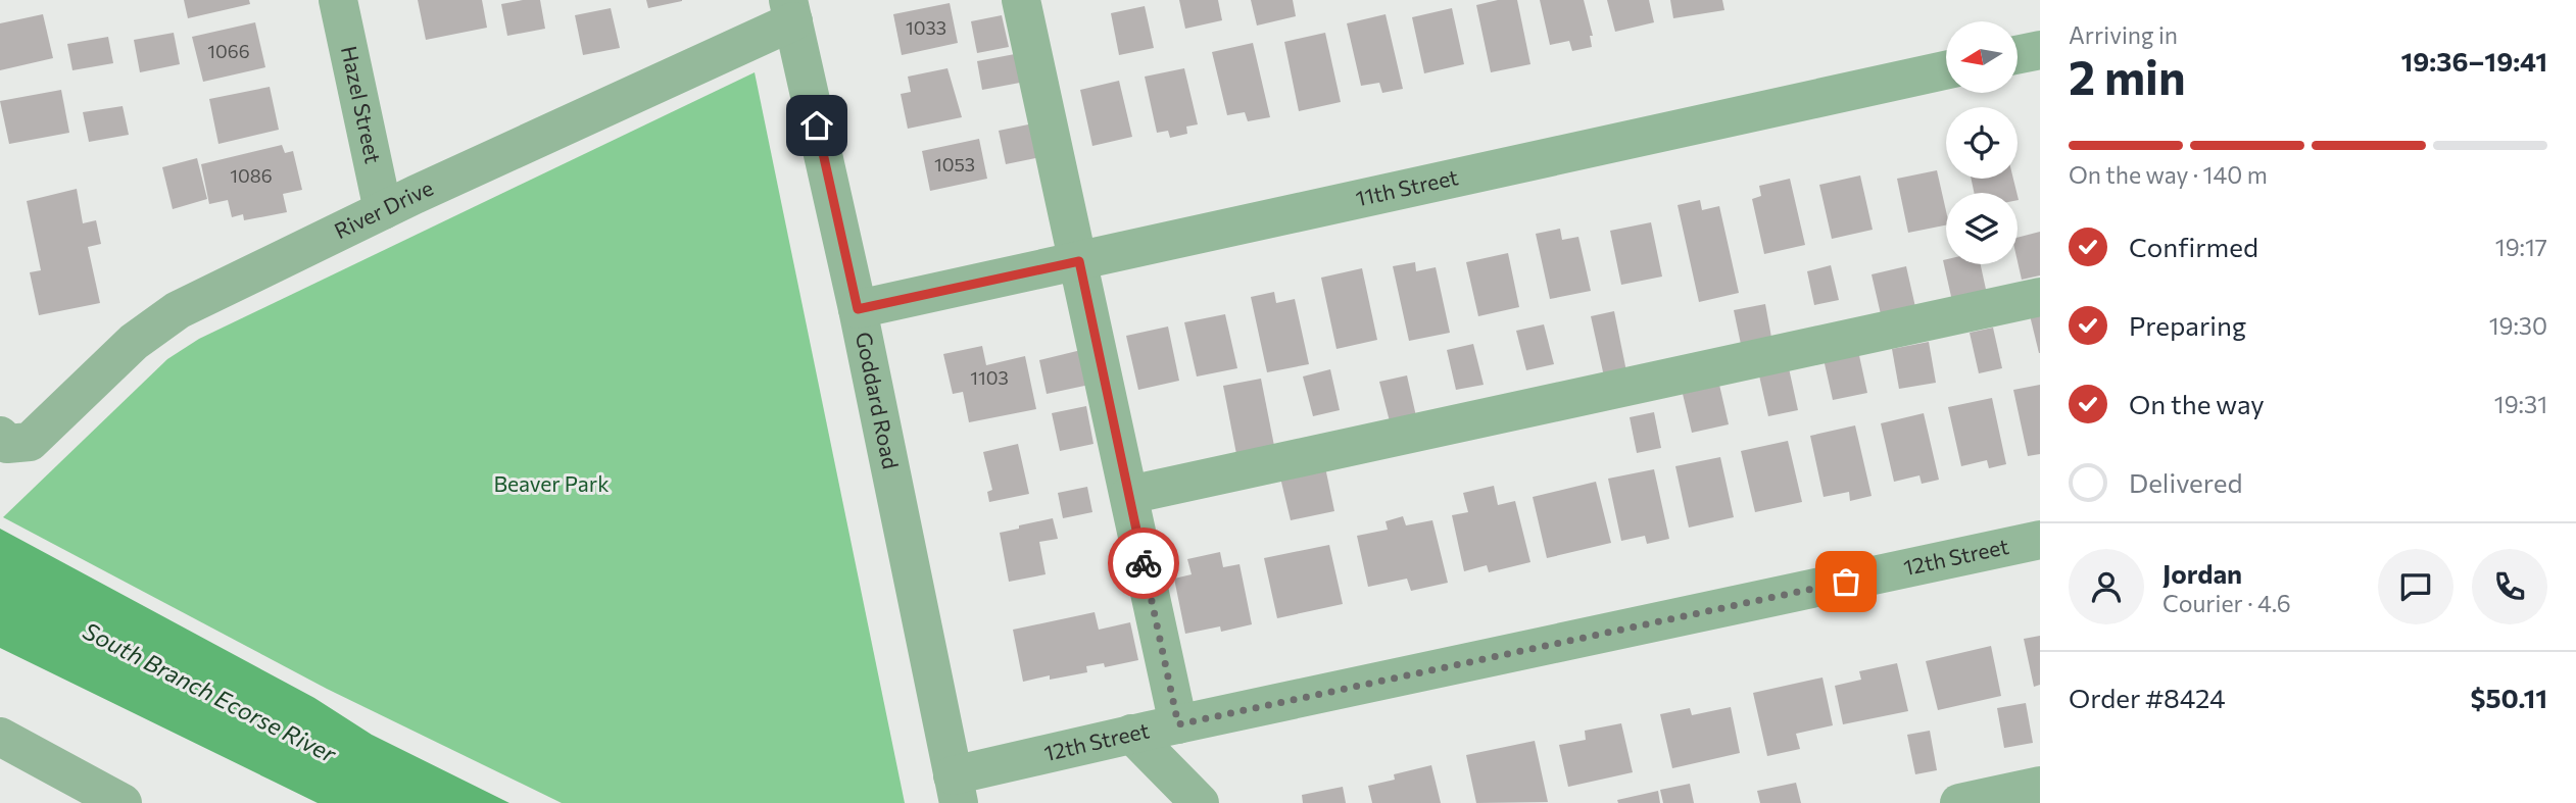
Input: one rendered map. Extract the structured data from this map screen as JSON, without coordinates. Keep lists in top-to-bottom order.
{
  "streets": {
    "street": [
      "Hazel Street",
      "11th Street",
      "River Drive",
      "Goddard Road",
      "12th Street"
    ]
  },
  "crossings": [
    ["Hazel Street", "River Drive"],
    ["11th Street", "Goddard Road"],
    ["River Drive", "Goddard Road"],
    ["Goddard Road", "12th Street"]
  ],
  "water": ["South Branch Ecorse River"],
  "parks": ["Beaver Park"],
  "house_numbers": [
    "1033",
    "1066",
    "1053",
    "1086",
    "1103"
  ],
  "north": "left",
  "page": {
    "heading": ["2 min", "Arriving in", "19:36–19:41"],
    "panel": [
      "Jordan",
      "Courier · 4.6",
      "Order #8424",
      "$50.11"
    ],
    "bar": "On the way · 140 m",
    "list": [
      ["Confirmed", "19:17"],
      ["Preparing", "19:30"],
      ["On the way", "19:31"],
      "Delivered"
    ]
  }
}
